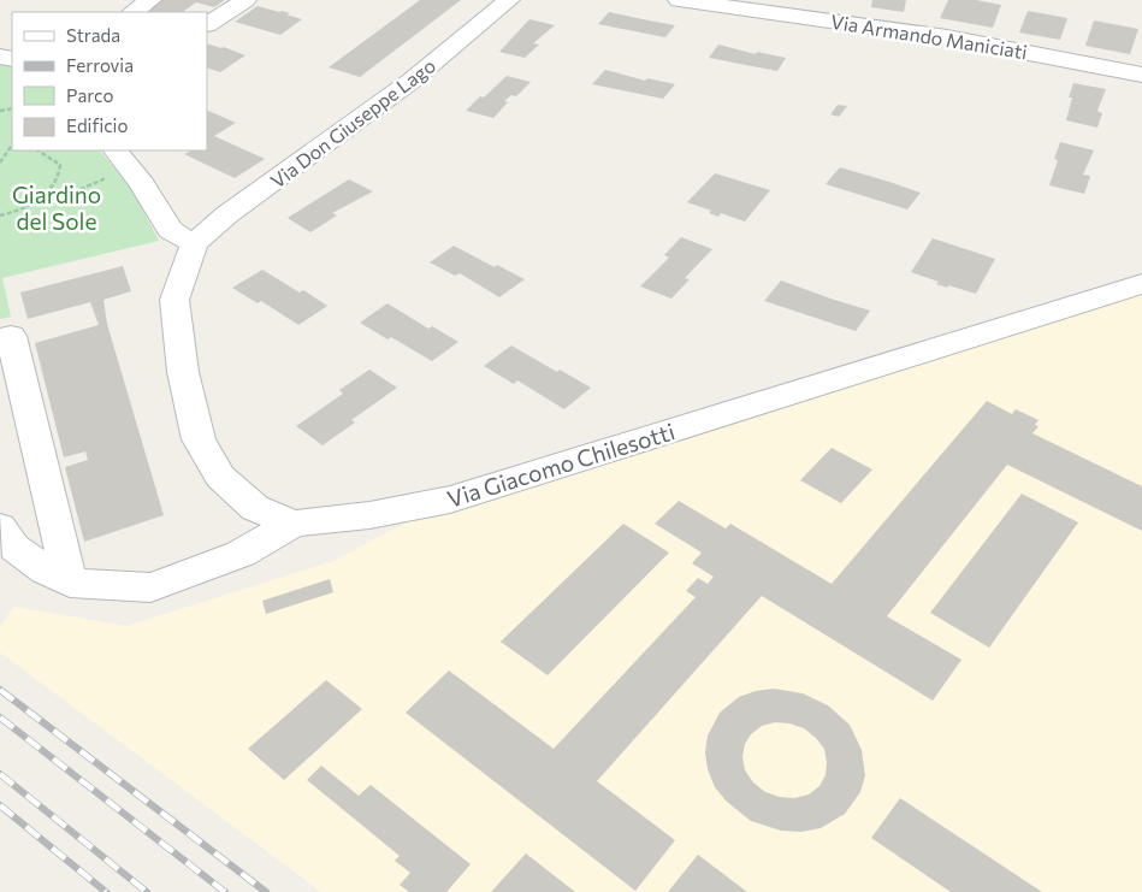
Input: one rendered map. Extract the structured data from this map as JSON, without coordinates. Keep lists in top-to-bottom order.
{
  "streets": {
    "street": ["Via Armando Maniciati", "Via Don Giuseppe Lago", "Via Giacomo Chilesotti"]
  },
  "crossings": [
    ["Via Don Giuseppe Lago", "Via Giacomo Chilesotti"]
  ],
  "parks": ["Giardino del Sole"],
  "legend": [
    "Strada",
    "Ferrovia",
    "Parco",
    "Edificio"
  ]
}
